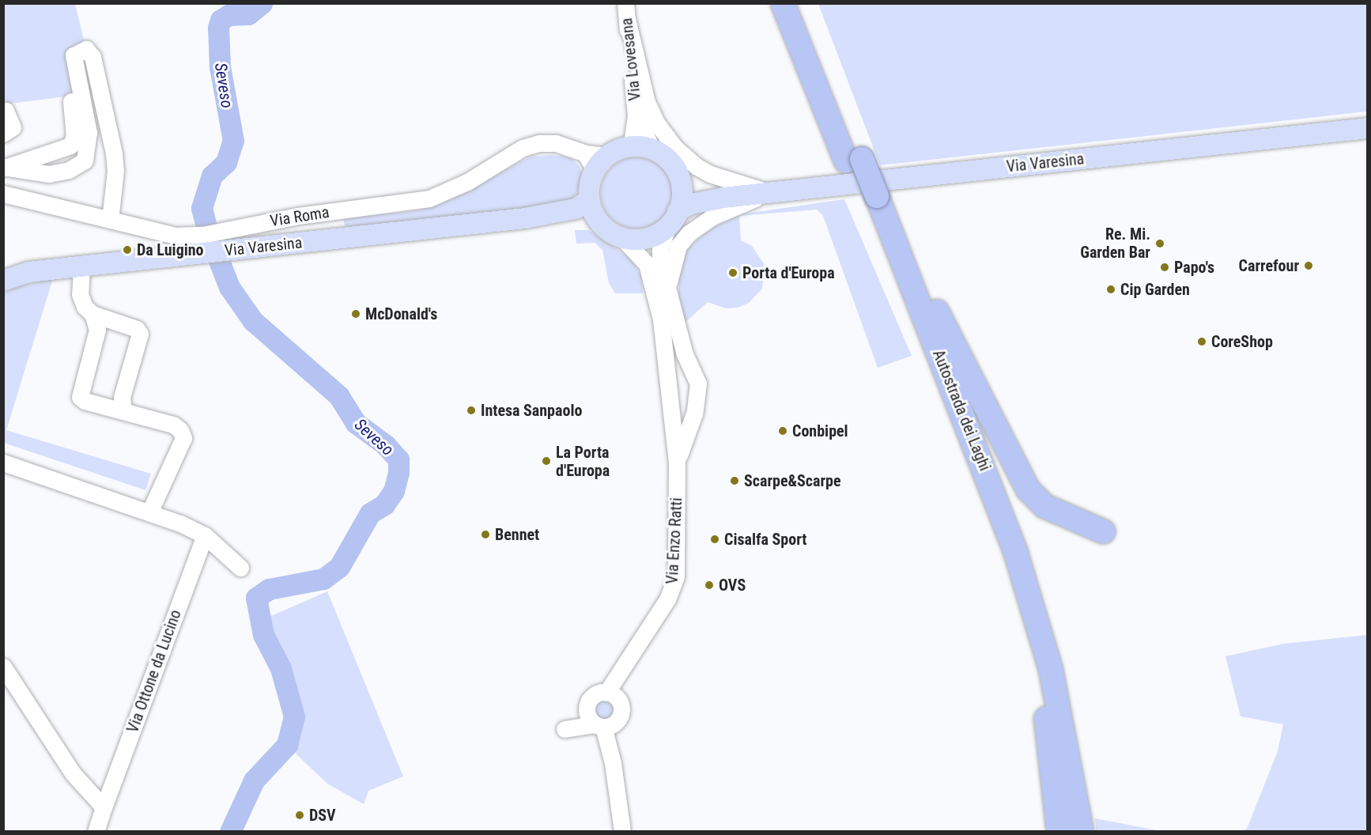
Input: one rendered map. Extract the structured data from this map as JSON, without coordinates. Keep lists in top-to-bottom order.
{
  "streets": {
    "highway": ["Autostrada dei Laghi"],
    "main road": ["Via Varesina"],
    "street": [
      "Via Lovesana",
      "Via Roma",
      "Via Enzo Ratti",
      "Via Ottone da Lucino"
    ]
  },
  "crossings": [
    ["Via Lovesana", "Via Varesina"],
    ["Via Lovesana", "Via Roma"],
    ["Via Lovesana", "Via Enzo Ratti"],
    ["Via Varesina", "Via Roma"],
    ["Via Varesina", "Via Enzo Ratti"],
    ["Via Roma", "Via Enzo Ratti"]
  ],
  "water": ["Seveso"],
  "places": [
    "Re. Mi. Garden Bar",
    "Da Luigino",
    "Carrefour",
    "Papo's",
    "Porta d'Europa",
    "Cip Garden",
    "McDonald's",
    "CoreShop",
    "Intesa Sanpaolo",
    "Conbipel",
    "La Porta d'Europa",
    "Scarpe&Scarpe",
    "Bennet",
    "Cisalfa Sport",
    "OVS",
    "DSV"
  ]
}
